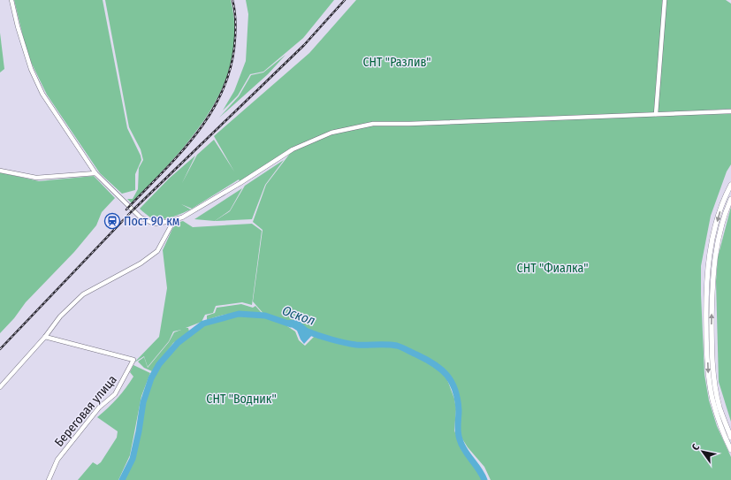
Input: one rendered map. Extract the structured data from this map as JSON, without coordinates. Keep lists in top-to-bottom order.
{
  "streets": {
    "street": ["Береговая улица"]
  },
  "water": ["Оскол"],
  "parks": ["СНТ \"Разлив\"", "СНТ \"Фиалка\"", "СНТ \"Водник\""],
  "places": {
    "station": ["Пост 90 км"]
  },
  "north": "top left"
}
